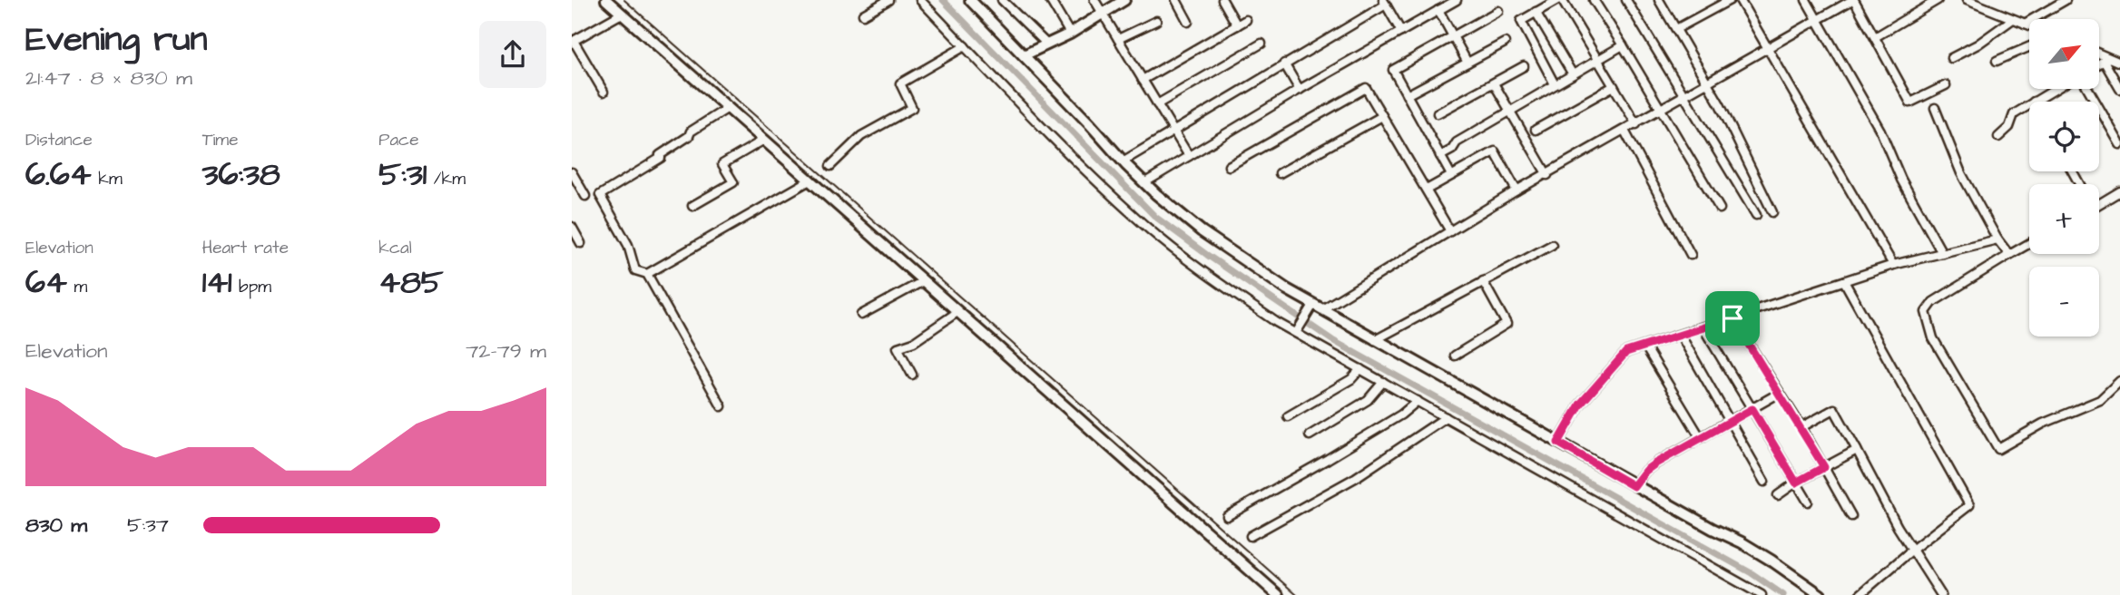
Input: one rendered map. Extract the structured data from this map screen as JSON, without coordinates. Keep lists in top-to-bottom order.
{
  "north": "top right",
  "page": {
    "heading": ["Evening run", "21:47 · 8 × 830 m"],
    "map_buttons": ["+", "−"],
    "stats": [
      ["Distance", "6.64 km"],
      ["Time", "36:38"],
      ["Pace", "5:31 /km"],
      ["Elevation", "64 m"],
      ["Heart rate", "141 bpm"],
      ["kcal", "485"]
    ],
    "chart": ["Elevation", "72–79 m"],
    "list": [
      {
        "name": "830 m",
        "note": "5:37"
      }
    ]
  }
}
